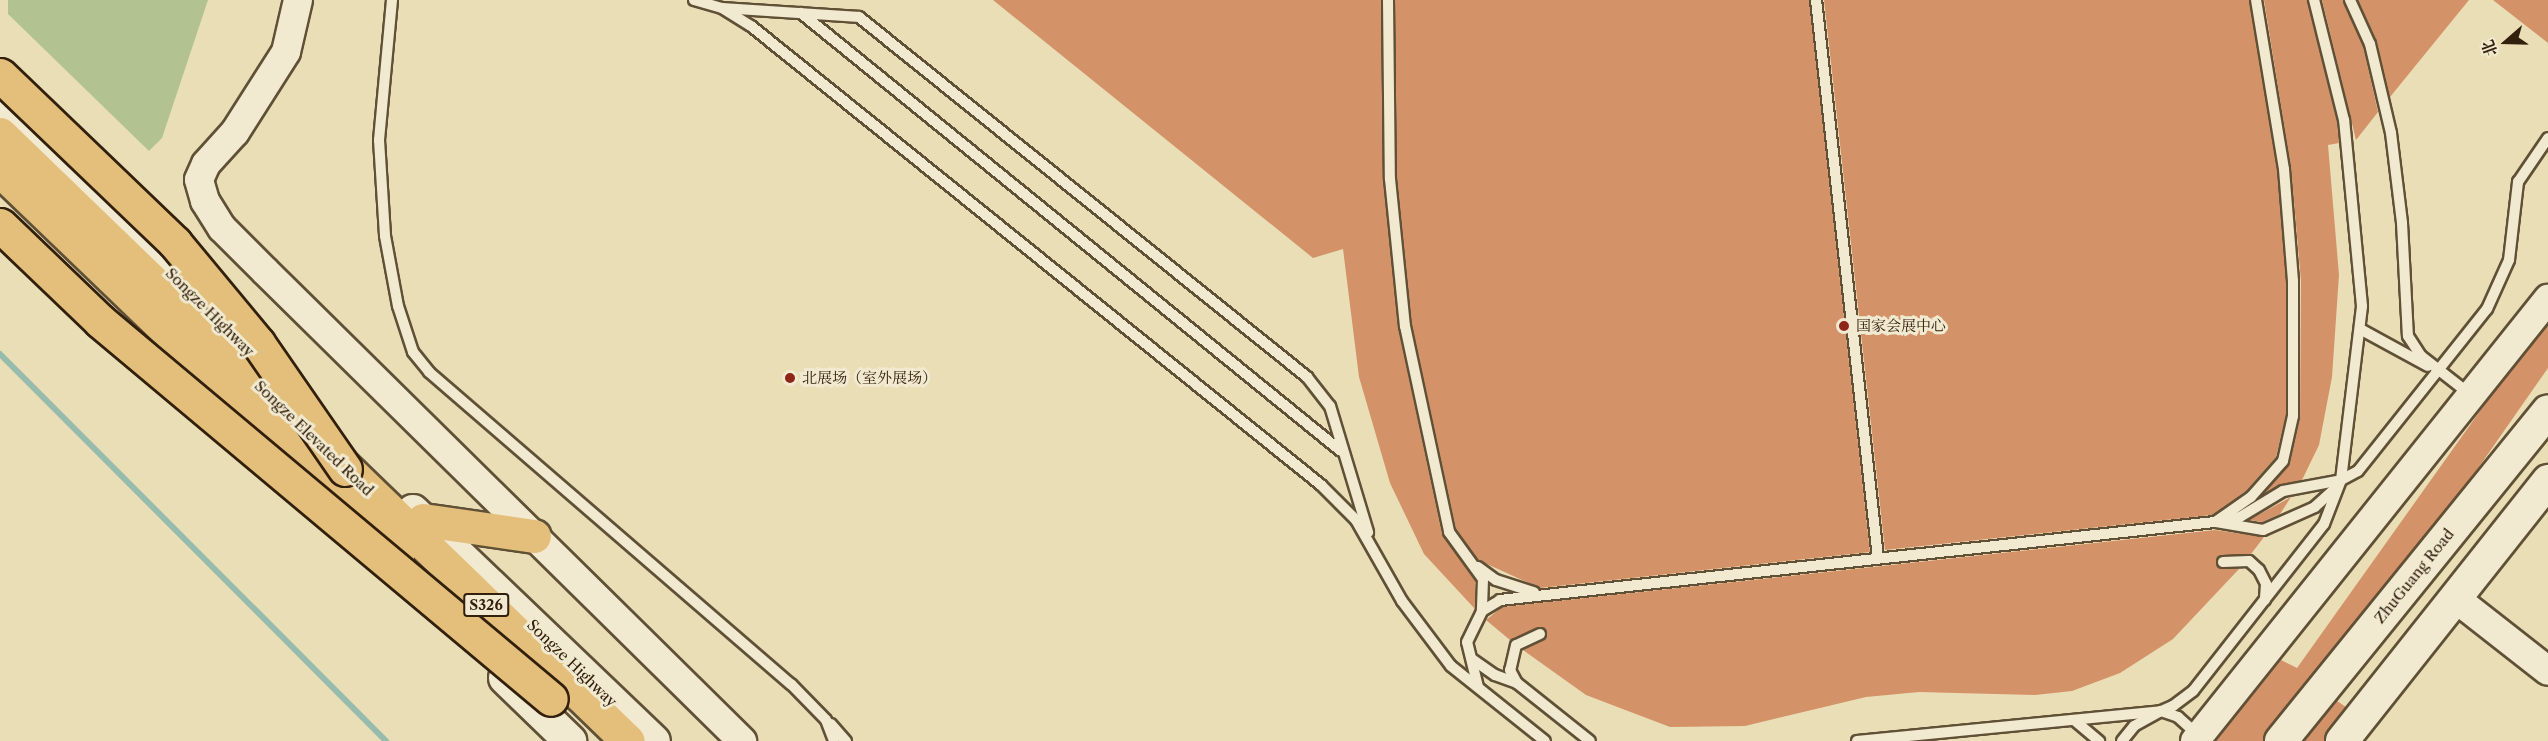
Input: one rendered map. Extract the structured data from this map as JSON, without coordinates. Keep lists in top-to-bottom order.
{
  "streets": {
    "main road": [
      "Songze Highway",
      "Songze Elevated Road",
      "ZhuGuang Road",
      "S326"
    ]
  },
  "places": ["国家会展中心", "北展场（室外展场）"],
  "north": "left"
}
